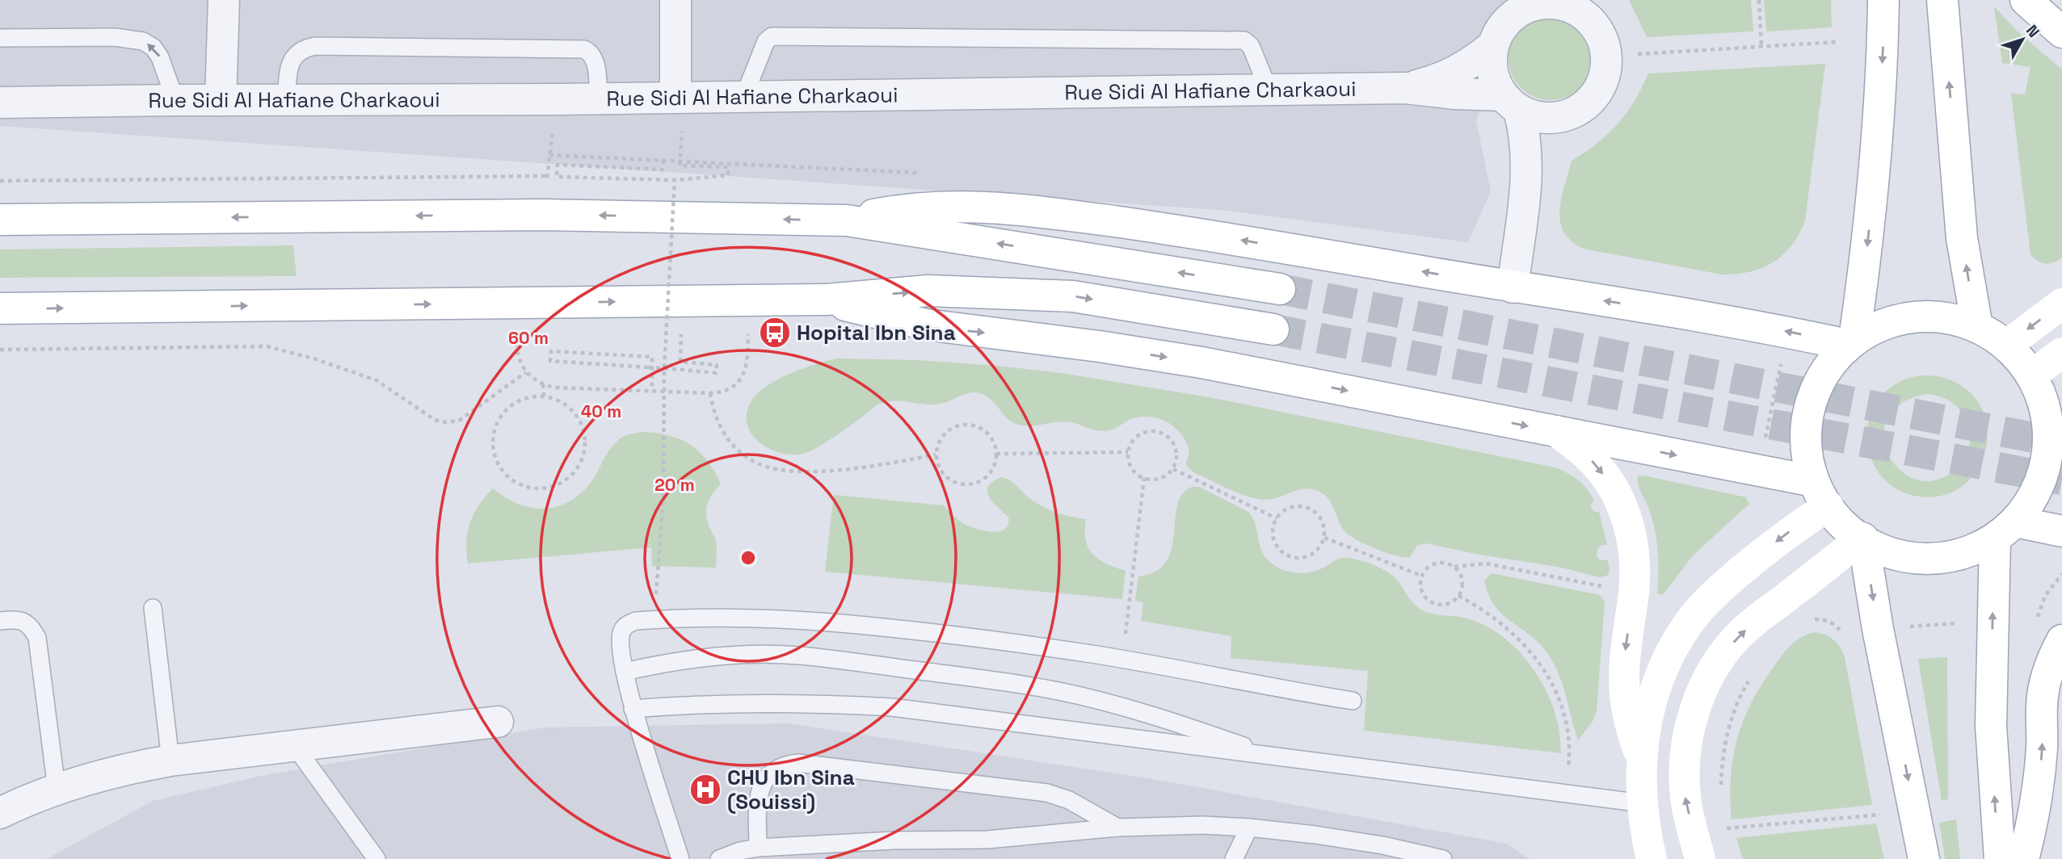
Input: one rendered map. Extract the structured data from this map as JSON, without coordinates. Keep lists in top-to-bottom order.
{
  "streets": {
    "street": ["Rue Sidi Al Hafiane Charkaoui"]
  },
  "places": {
    "bus stop": ["Hopital Ibn Sina"],
    "hospital": ["CHU Ibn Sina (Souissi)"]
  },
  "north": "top right",
  "rings": ["60 m", "40 m", "20 m"]
}
